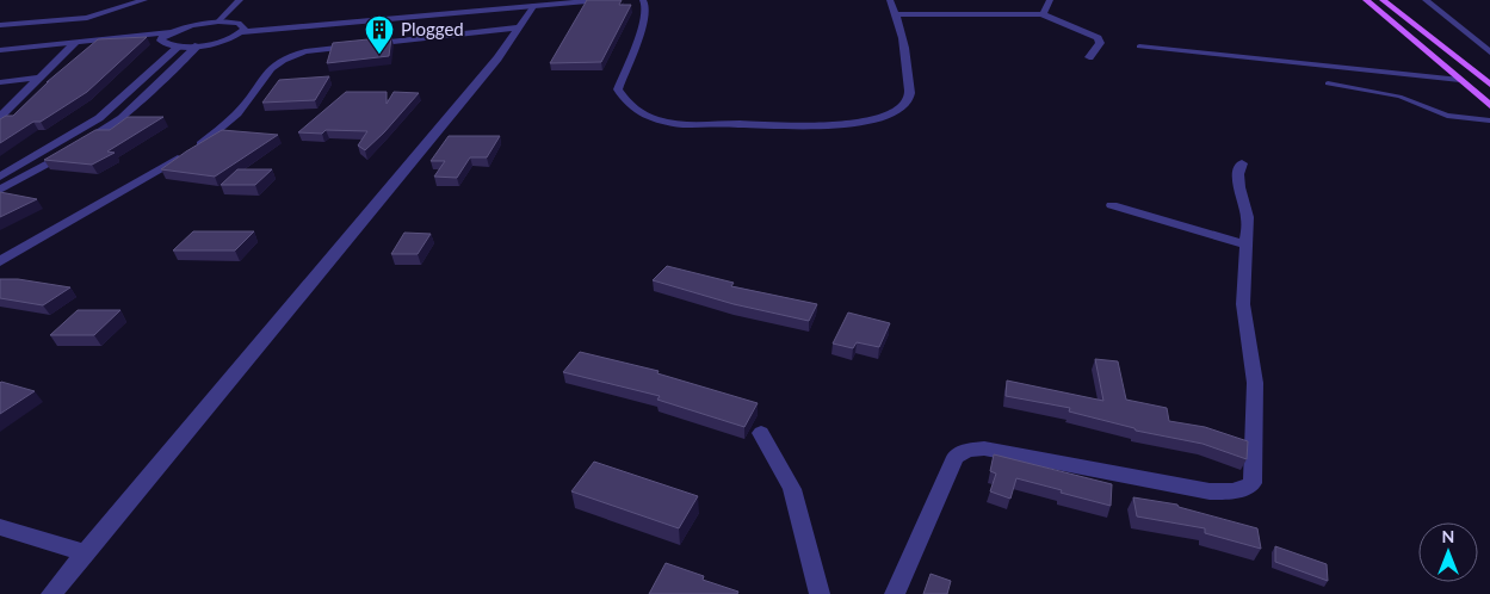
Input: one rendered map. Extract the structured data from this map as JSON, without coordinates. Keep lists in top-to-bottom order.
{
  "places": {
    "building": ["Plogged"]
  },
  "north": "top"
}
